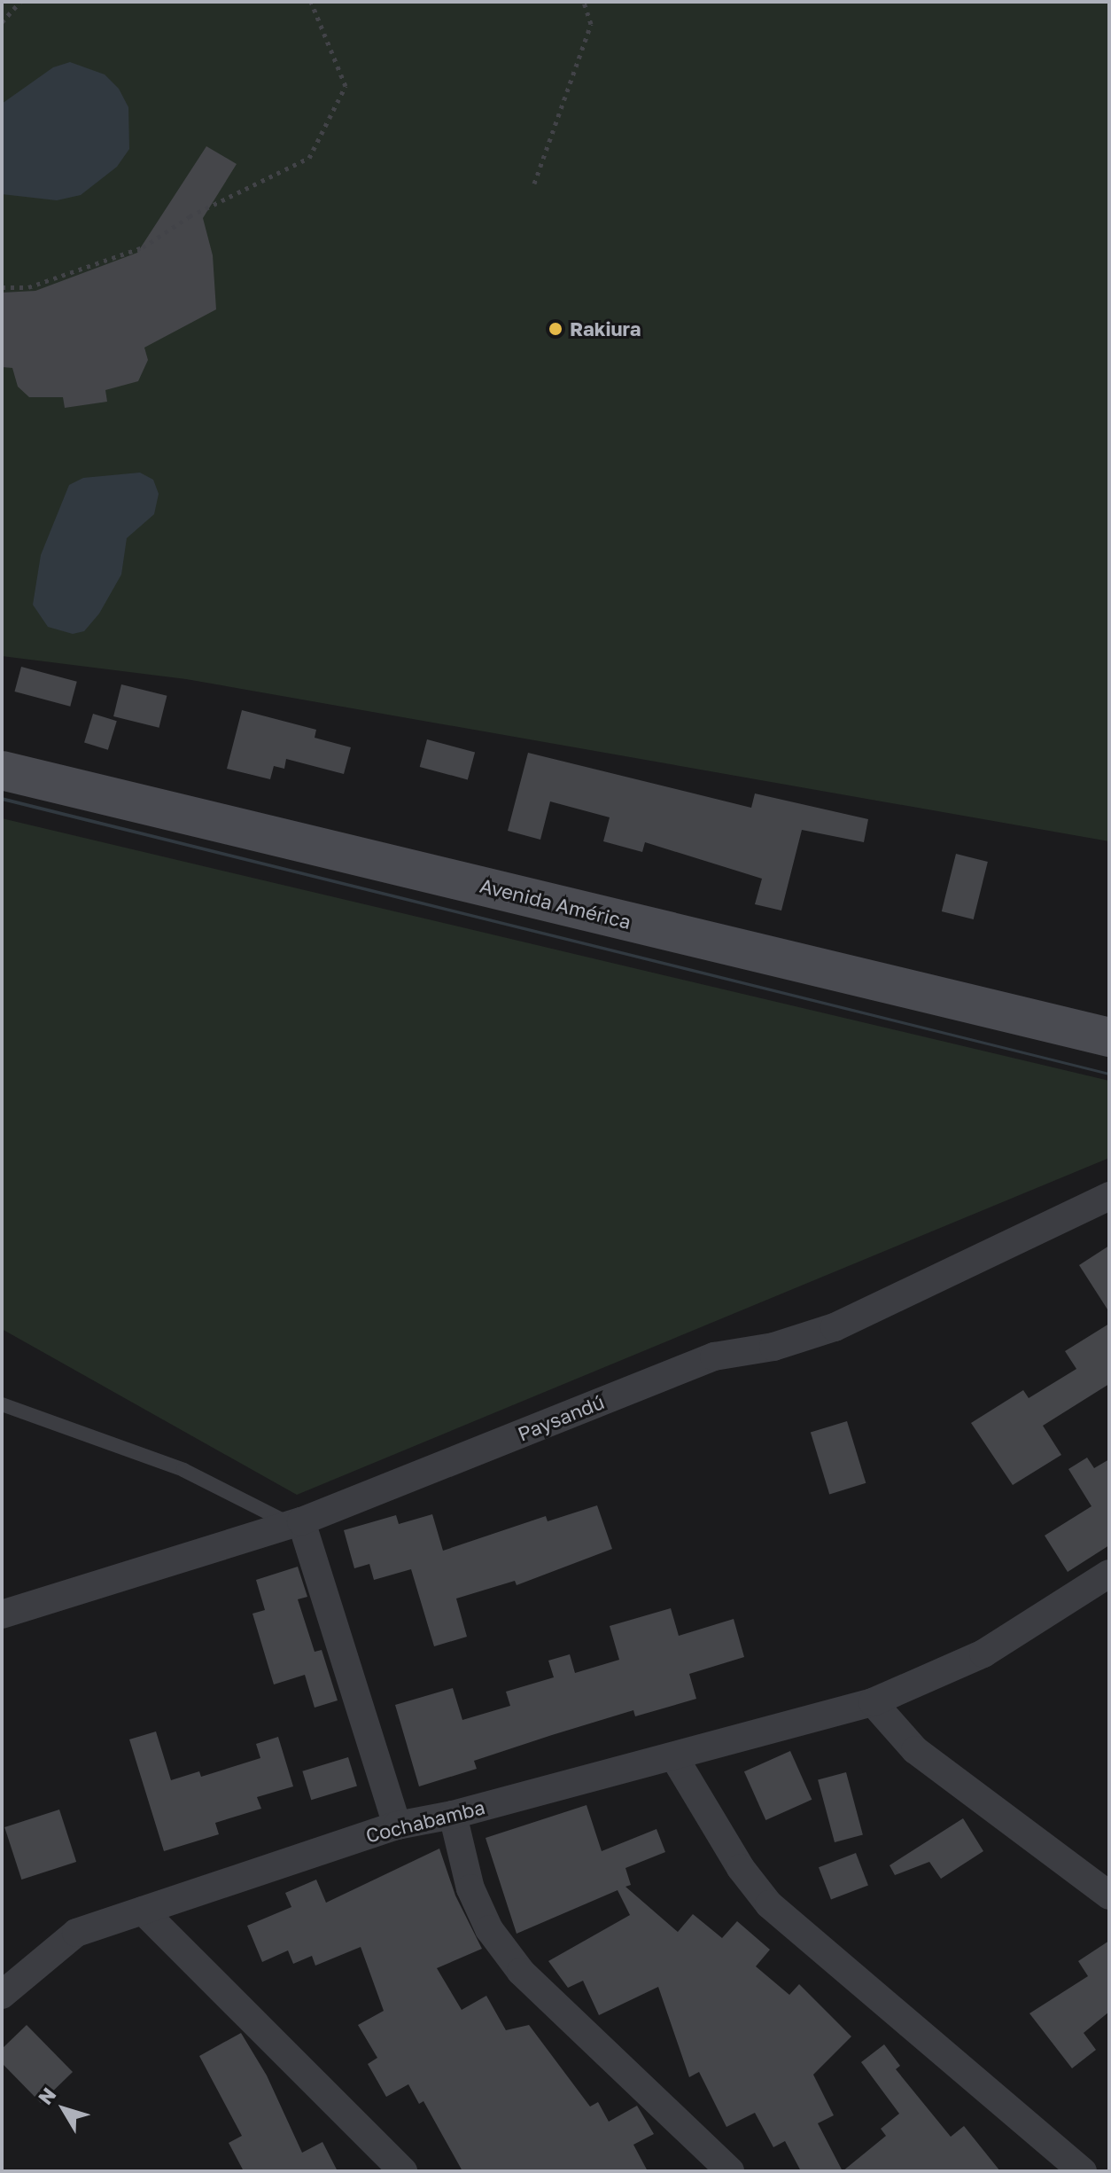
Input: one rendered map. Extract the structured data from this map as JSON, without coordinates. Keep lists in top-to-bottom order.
{
  "streets": {
    "main road": ["Avenida América"],
    "street": ["Paysandú", "Cochabamba"]
  },
  "places": ["Rakiura"],
  "north": "top left"
}
